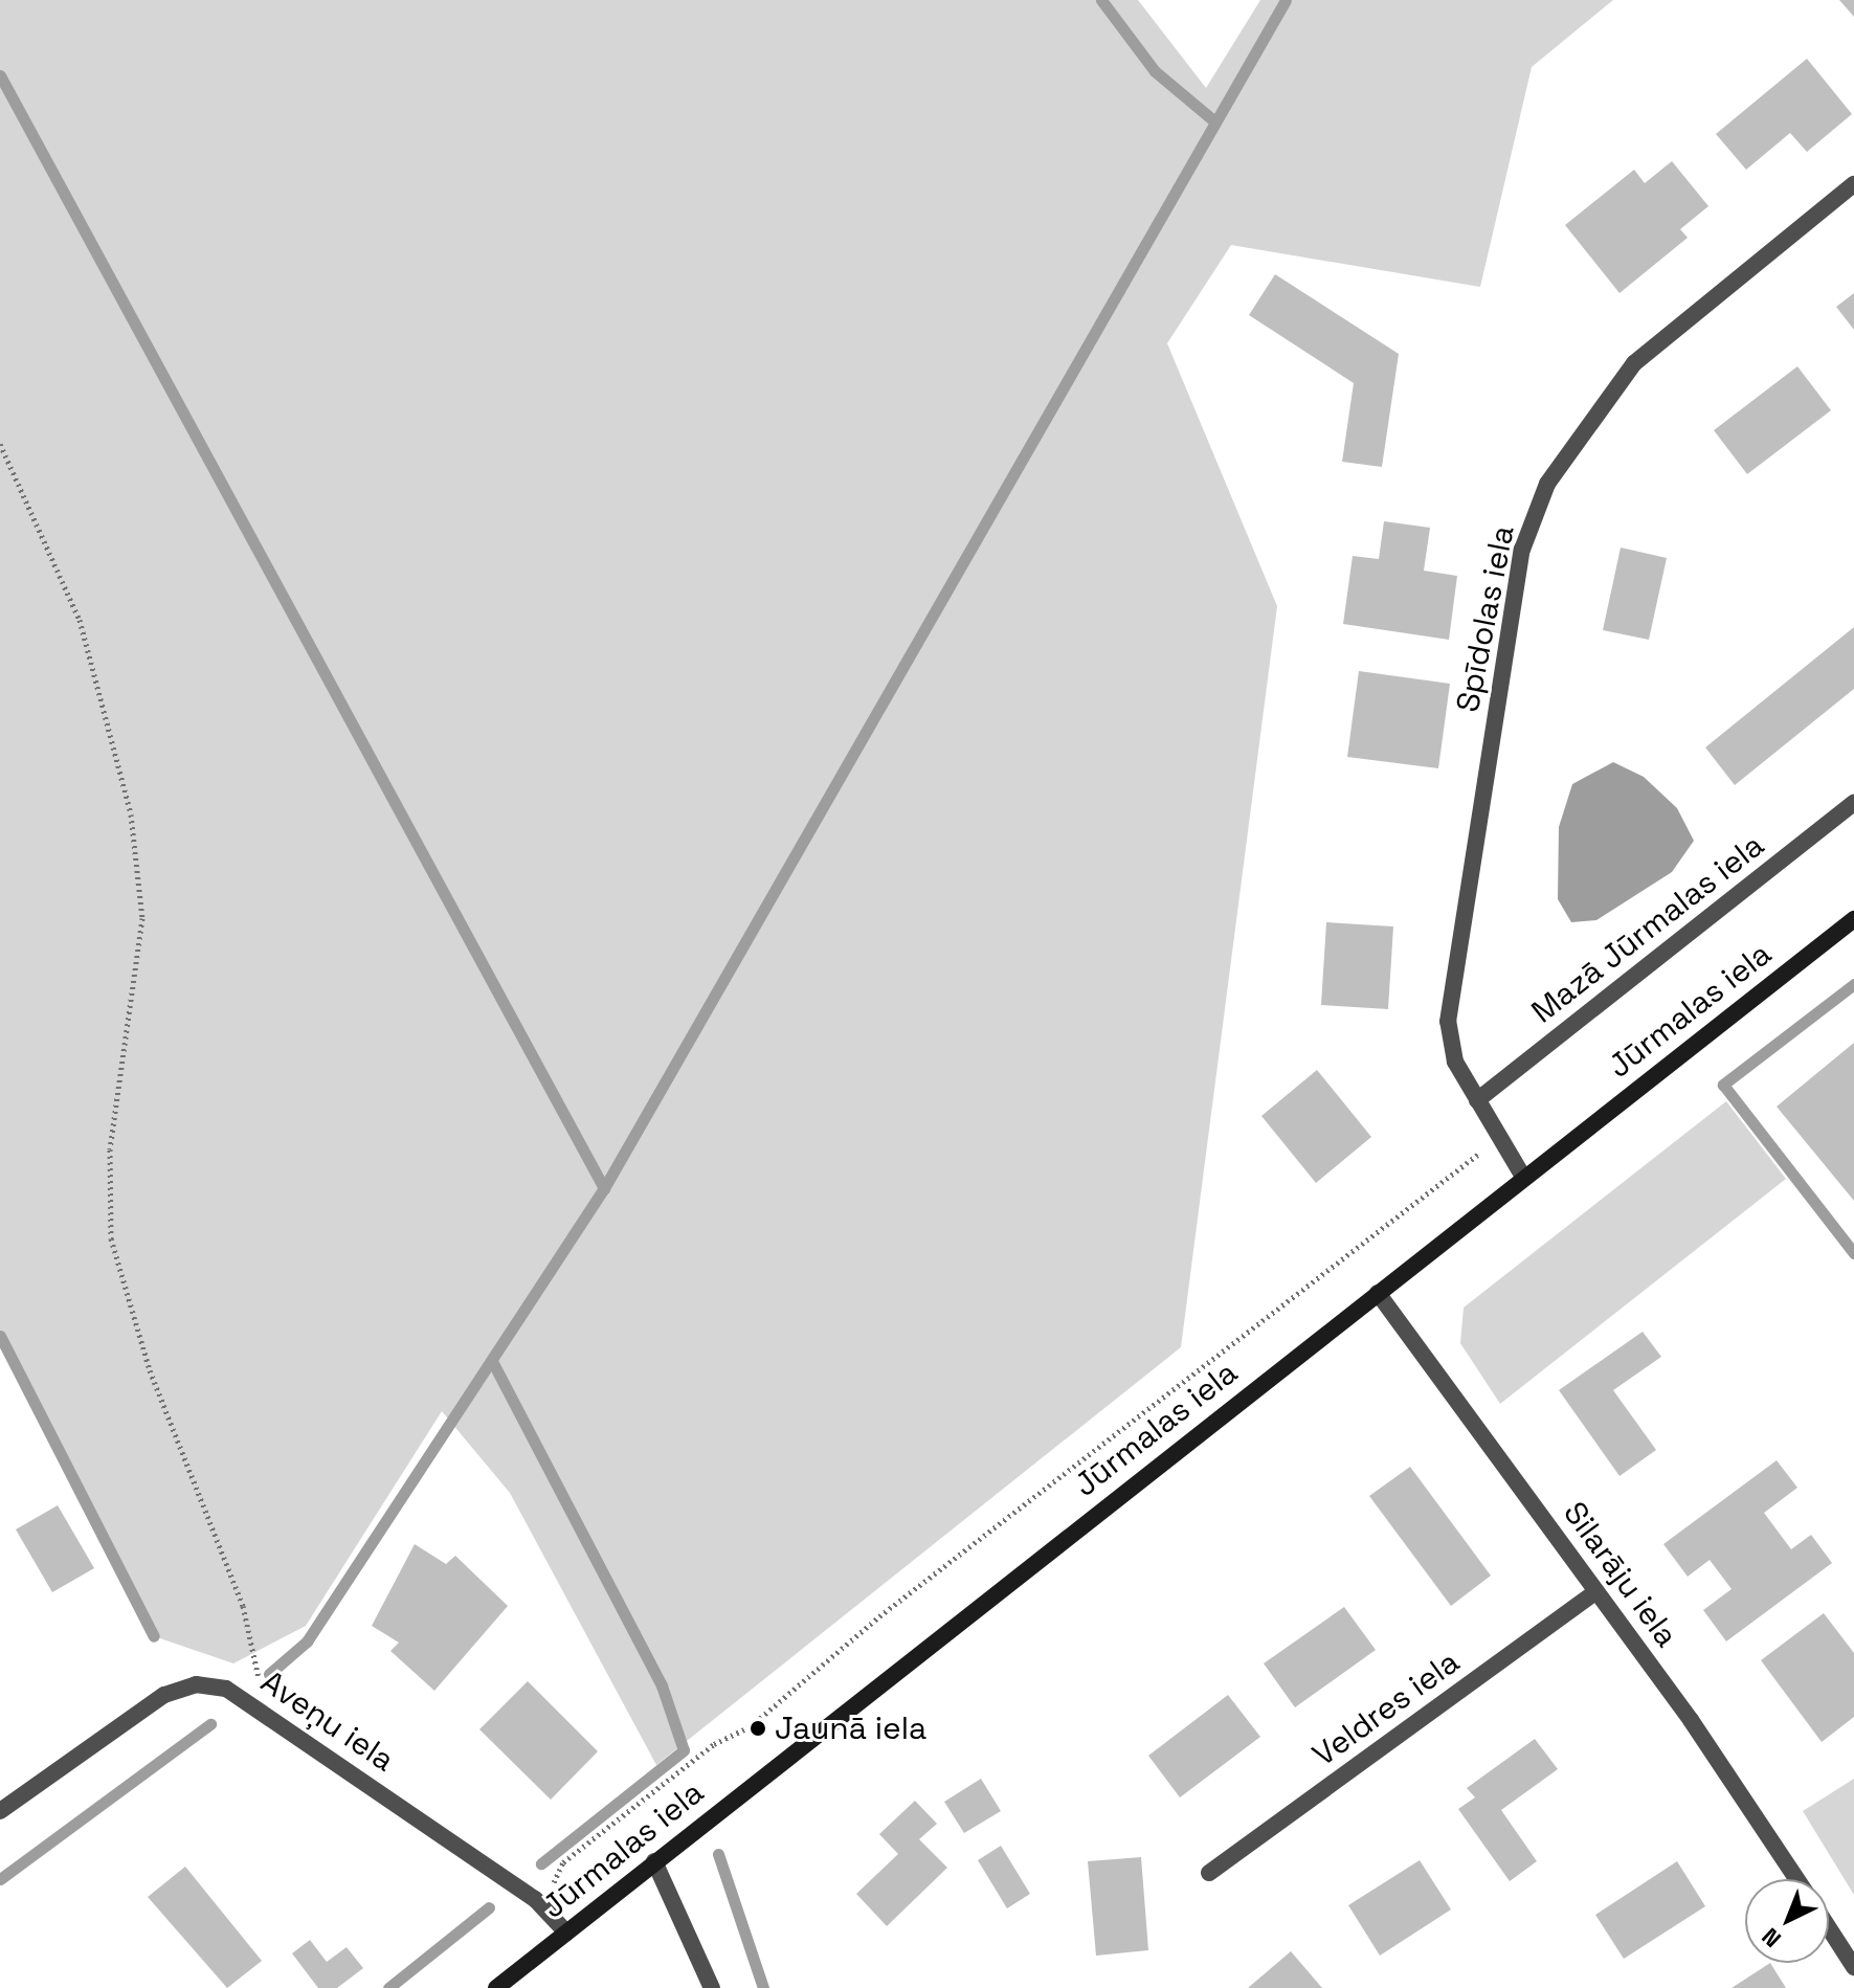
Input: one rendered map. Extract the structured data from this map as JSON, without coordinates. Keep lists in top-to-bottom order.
{
  "streets": {
    "main road": ["Jūrmalas iela"],
    "street": [
      "Spīdolas iela",
      "Mazā Jūrmalas iela",
      "Silarāju iela",
      "Veldres iela",
      "Aveņu iela"
    ]
  },
  "crossings": [
    ["Spīdolas iela", "Mazā Jūrmalas iela"],
    ["Spīdolas iela", "Jūrmalas iela"],
    ["Jūrmalas iela", "Silarāju iela"],
    ["Jūrmalas iela", "Aveņu iela"],
    ["Silarāju iela", "Veldres iela"]
  ],
  "places": ["Jaunā iela"],
  "north": "bottom left"
}
